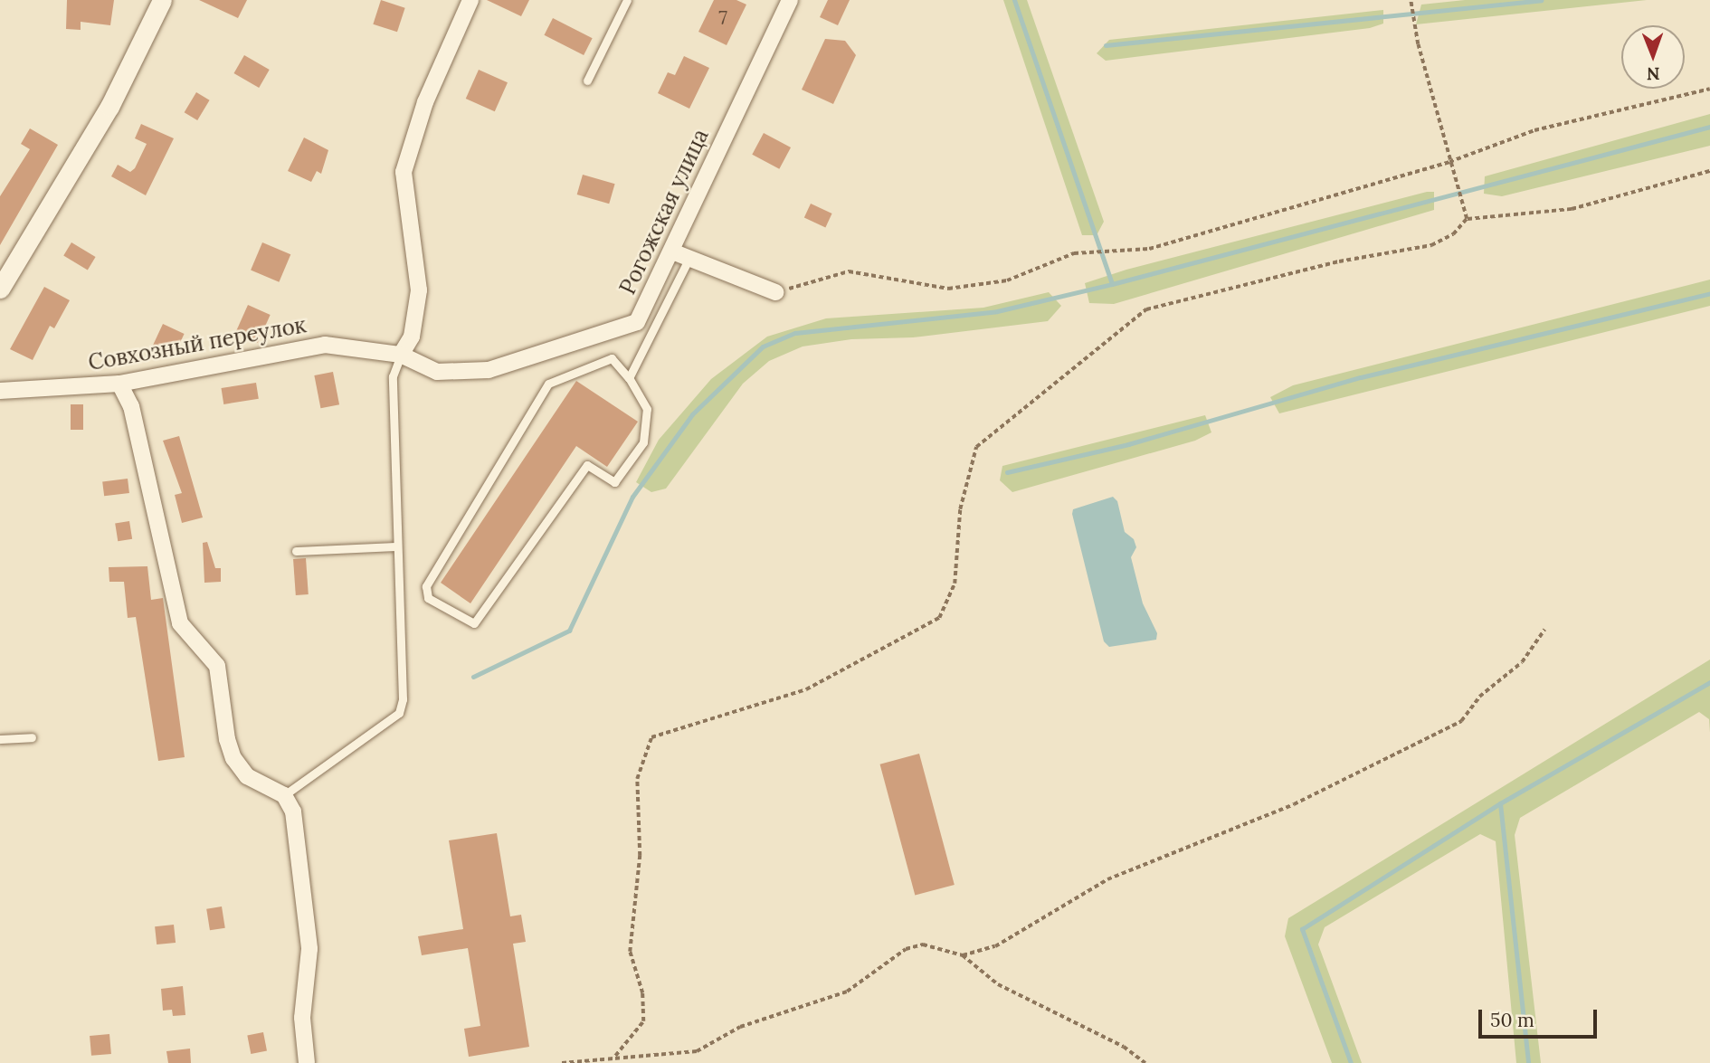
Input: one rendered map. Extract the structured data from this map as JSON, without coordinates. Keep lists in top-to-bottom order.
{
  "streets": {
    "street": ["Рогожская улица", "Совхозный переулок"]
  },
  "crossings": [
    ["Рогожская улица", "Совхозный переулок"]
  ],
  "house_numbers": ["7"],
  "scale_bar": "50 m",
  "north": "bottom"
}
